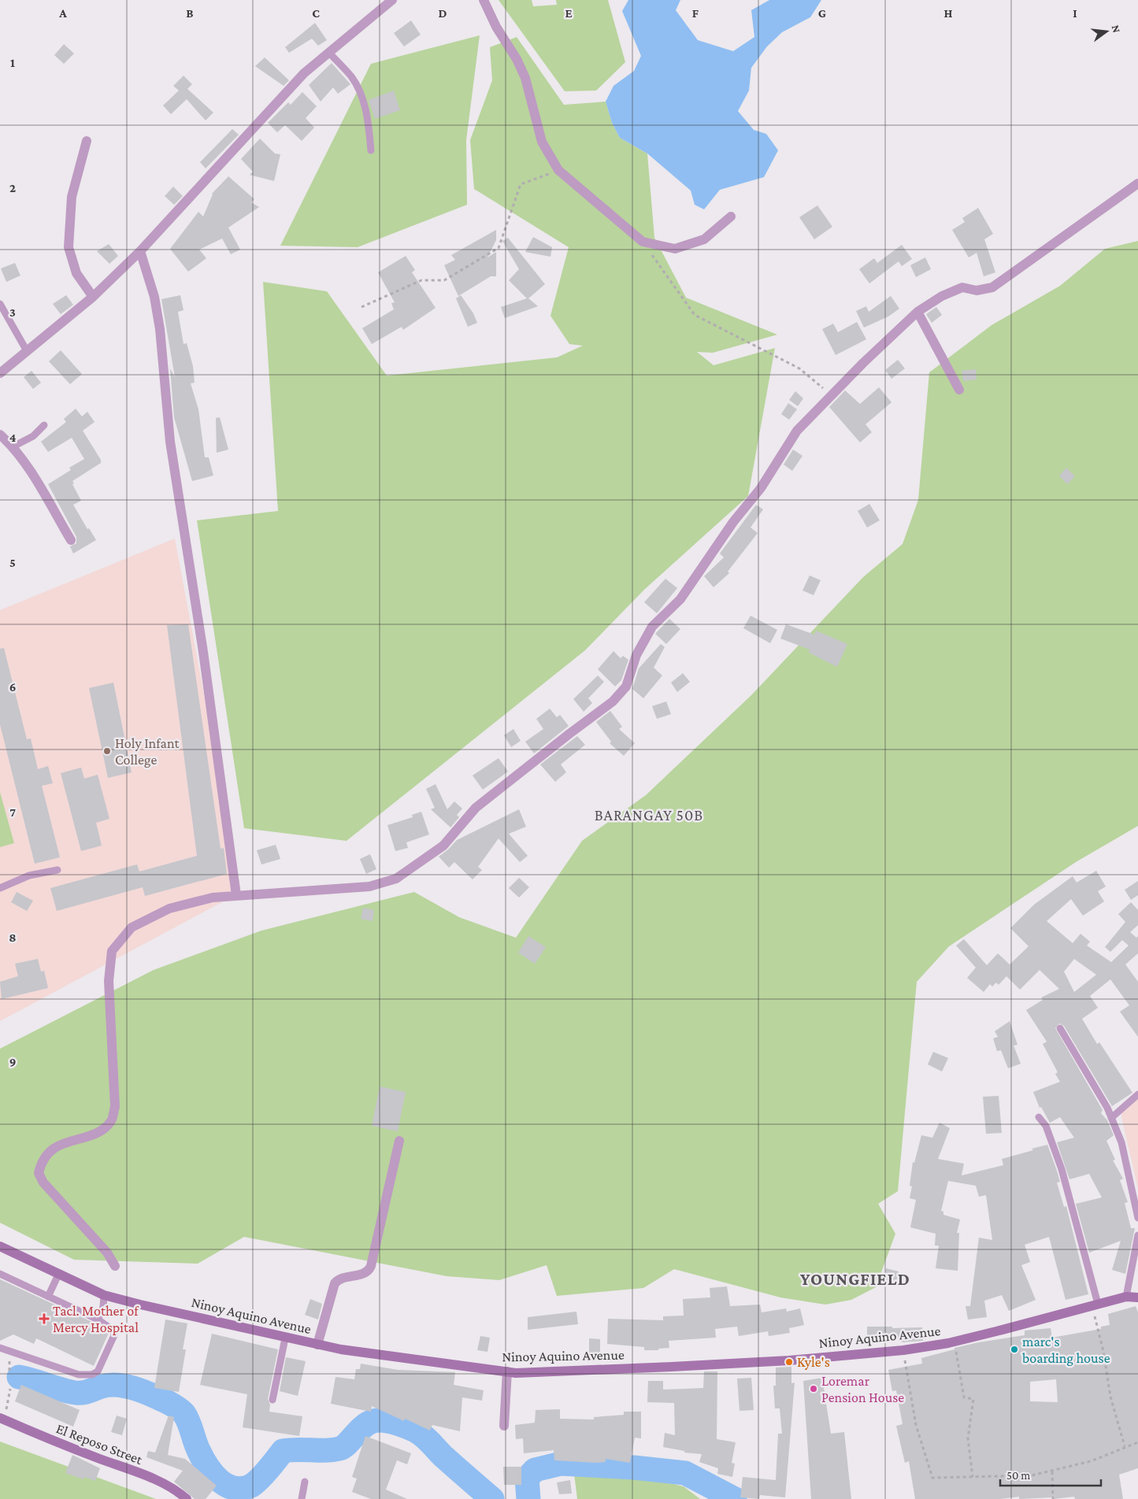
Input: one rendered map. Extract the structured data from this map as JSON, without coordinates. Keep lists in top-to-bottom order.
{
  "streets": {
    "main road": ["Ninoy Aquino Avenue", "El Reposo Street"]
  },
  "districts": ["BARANGAY 50B", "YOUNGFIELD"],
  "places": {
    "other": [
      "Holy Infant College",
      "marc's boarding house",
      "Kyle's",
      "Loremar Pension House"
    ],
    "health": ["Tacl. Mother of Mercy Hospital"]
  },
  "scale_bar": "50 m",
  "north": "right",
  "grid": {
    "columns": [
      "A",
      "B",
      "C",
      "D",
      "E",
      "F",
      "G",
      "H",
      "I"
    ],
    "rows": [
      "1",
      "2",
      "3",
      "4",
      "5",
      "6",
      "7",
      "8",
      "9"
    ]
  }
}
